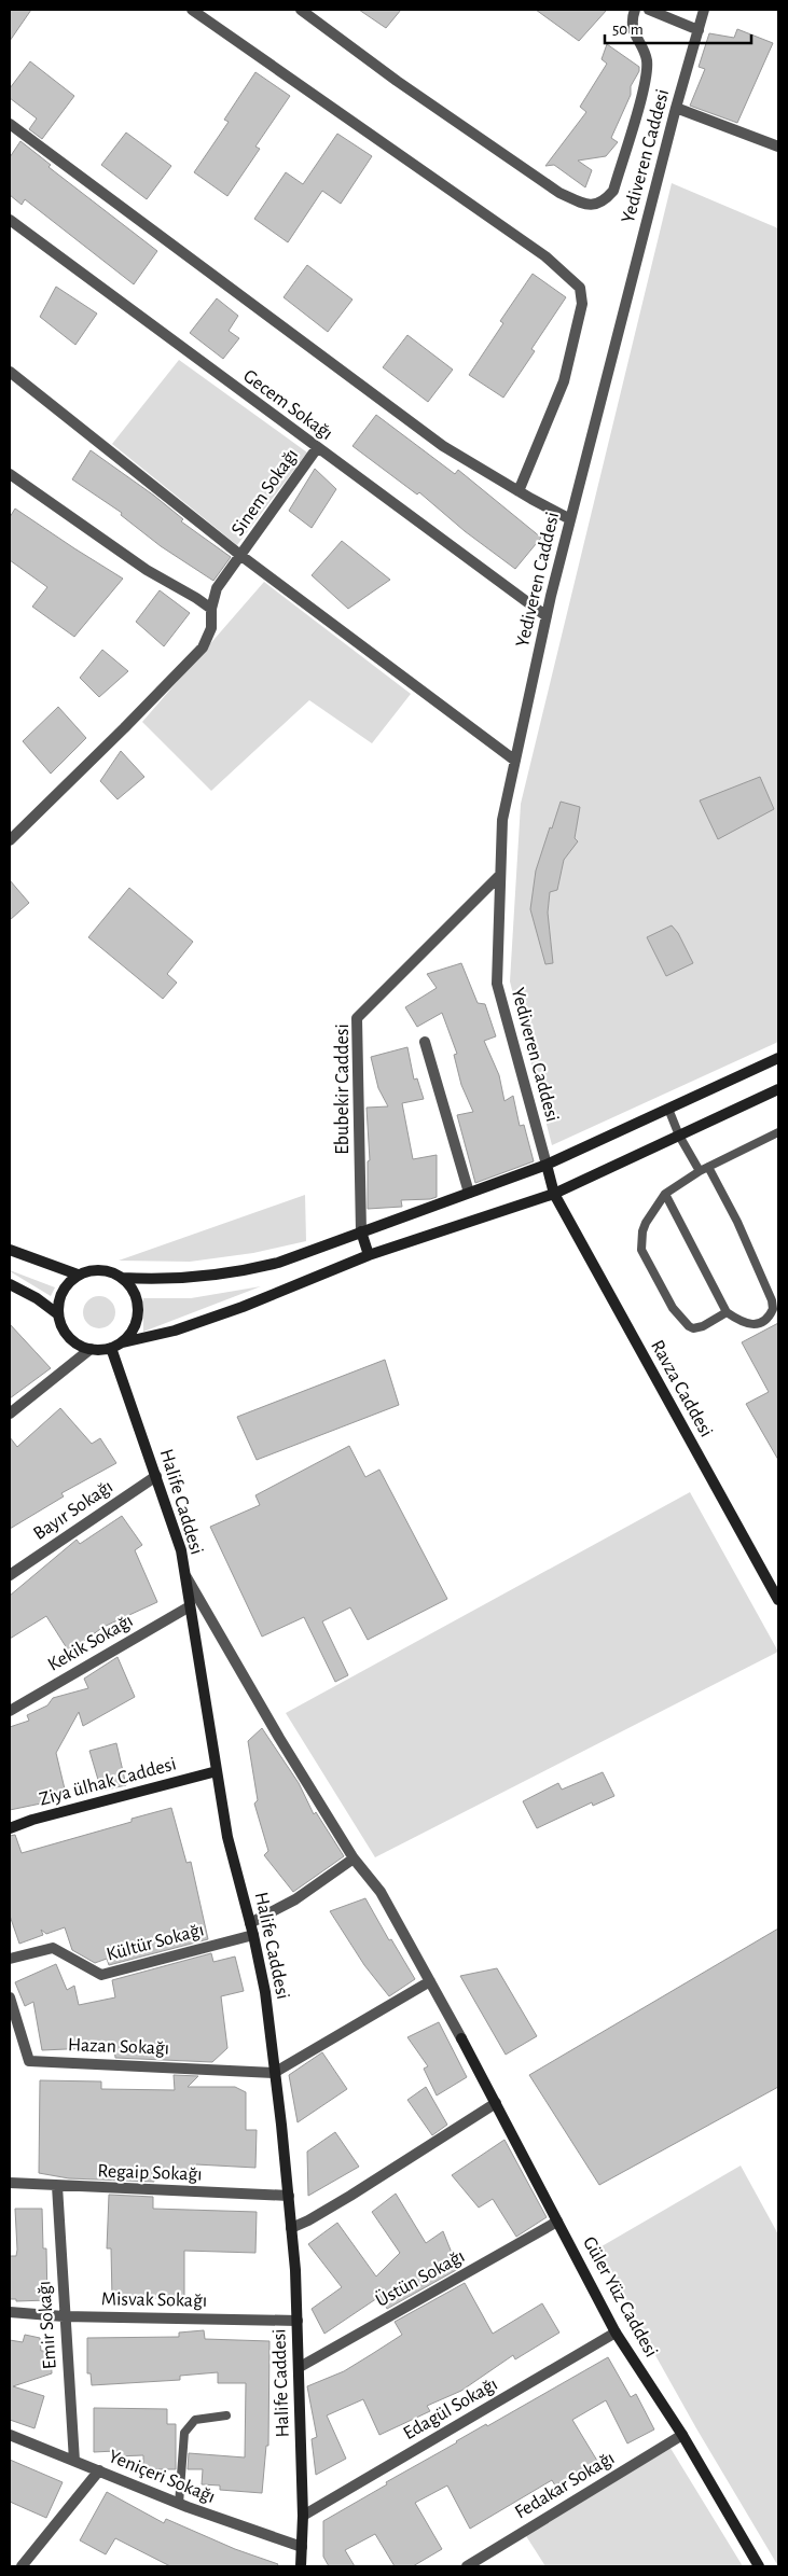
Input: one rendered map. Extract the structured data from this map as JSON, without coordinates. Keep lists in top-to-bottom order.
{
  "streets": {
    "street": [
      "Yediveren Caddesi",
      "Gecem Sokağı",
      "Sinem Sokağı",
      "Ebubekir Caddesi",
      "Ravza Caddesi",
      "Halife Caddesi",
      "Bayır Sokağı",
      "Kekik Sokağı",
      "Ziya ülhak Caddesi",
      "Kültür Sokağı",
      "Hazan Sokağı",
      "Regaip Sokağı",
      "Üstün Sokağı",
      "Güler Yüz Caddesi",
      "Misvak Sokağı",
      "Emir Sokağı",
      "Edagül Sokağı",
      "Yeniçeri Sokağı",
      "Fedakar Sokağı"
    ]
  },
  "crossings": [
    ["Yediveren Caddesi", "Gecem Sokağı"],
    ["Yediveren Caddesi", "Ebubekir Caddesi"],
    ["Gecem Sokağı", "Sinem Sokağı"],
    ["Halife Caddesi", "Bayır Sokağı"],
    ["Halife Caddesi", "Kekik Sokağı"],
    ["Halife Caddesi", "Ziya ülhak Caddesi"],
    ["Halife Caddesi", "Kültür Sokağı"],
    ["Halife Caddesi", "Hazan Sokağı"],
    ["Halife Caddesi", "Regaip Sokağı"],
    ["Halife Caddesi", "Üstün Sokağı"],
    ["Halife Caddesi", "Misvak Sokağı"],
    ["Halife Caddesi", "Edagül Sokağı"],
    ["Halife Caddesi", "Yeniçeri Sokağı"],
    ["Regaip Sokağı", "Emir Sokağı"],
    ["Üstün Sokağı", "Güler Yüz Caddesi"],
    ["Güler Yüz Caddesi", "Edagül Sokağı"],
    ["Güler Yüz Caddesi", "Fedakar Sokağı"],
    ["Misvak Sokağı", "Emir Sokağı"],
    ["Emir Sokağı", "Yeniçeri Sokağı"]
  ],
  "scale_bar": "50 m"
}
